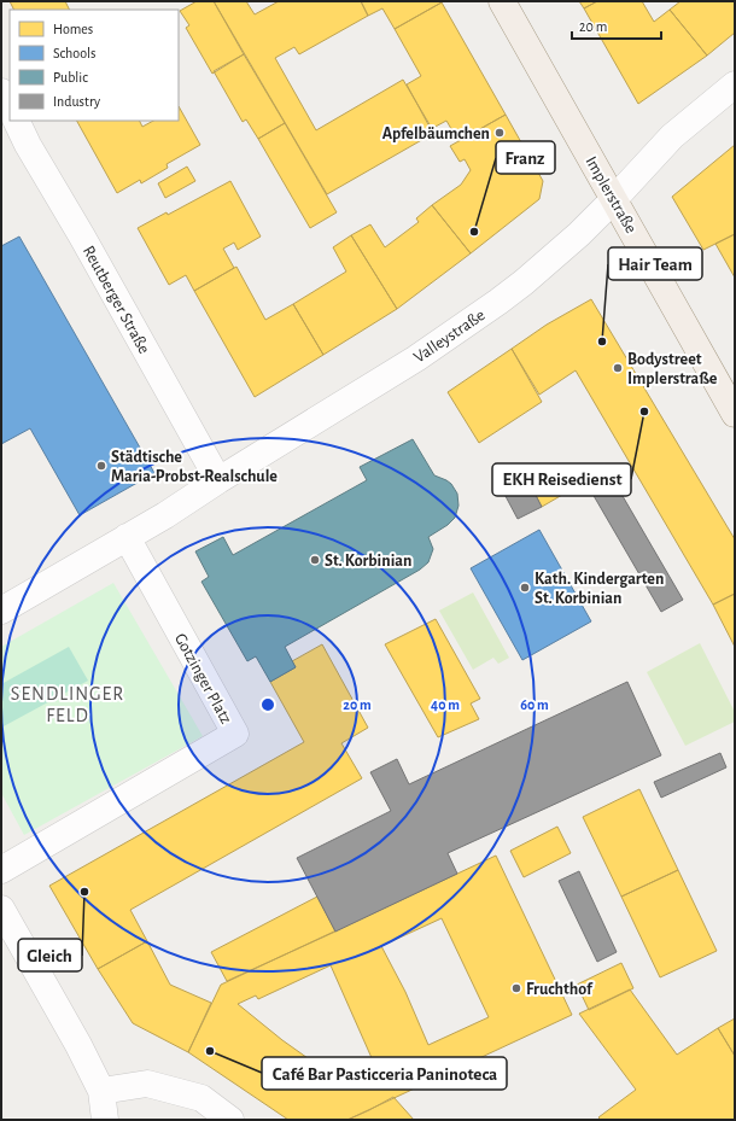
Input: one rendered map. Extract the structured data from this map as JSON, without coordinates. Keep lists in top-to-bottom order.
{
  "streets": {
    "main road": ["Implerstraße"],
    "street": ["Reutberger Straße", "Valleystraße", "Gotzinger Platz"]
  },
  "crossings": [
    ["Implerstraße", "Valleystraße"],
    ["Reutberger Straße", "Valleystraße"],
    ["Valleystraße", "Gotzinger Platz"]
  ],
  "districts": ["SENDLINGER FELD"],
  "places": [
    "Apfelbäumchen",
    "Franz",
    "Hair Team",
    "Bodystreet Implerstraße",
    "EKH Reisedienst",
    "Städtische Maria-Probst-Realschule",
    "St. Korbinian",
    "Kath. Kindergarten St. Korbinian",
    "Gleich",
    "Fruchthof",
    "Café Bar Pasticceria Paninoteca"
  ],
  "legend": [
    "Homes",
    "Schools",
    "Public",
    "Industry"
  ],
  "scale_bar": "20 m",
  "rings": ["20 m", "40 m", "60 m"]
}
